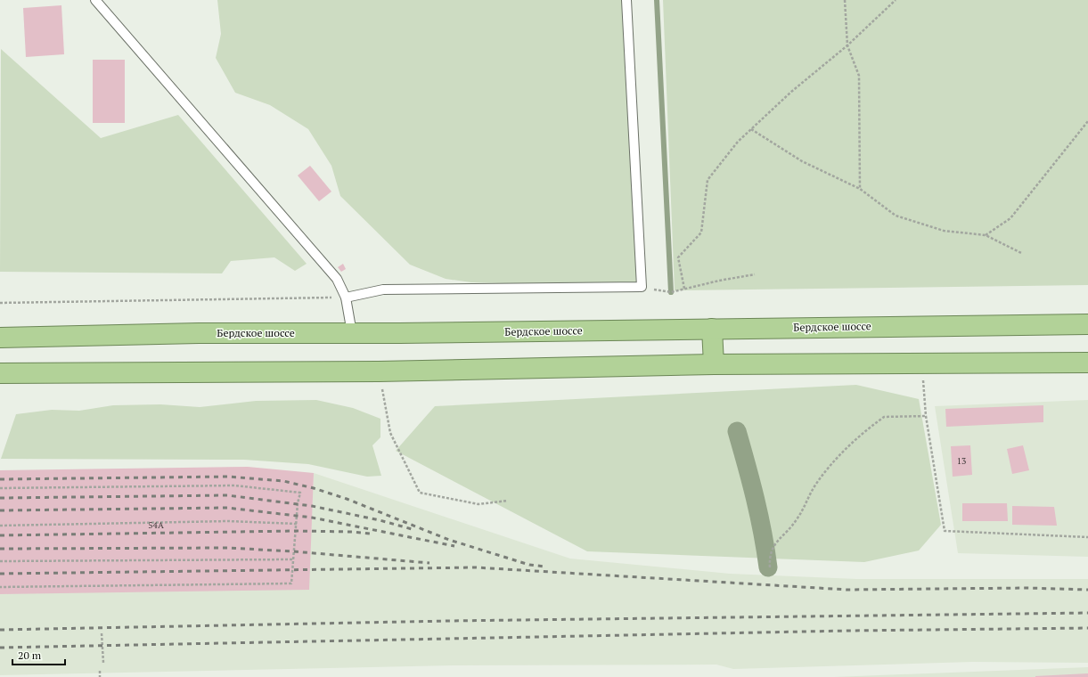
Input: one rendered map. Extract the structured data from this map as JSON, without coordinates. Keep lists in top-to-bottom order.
{
  "streets": {
    "highway": ["Бердское шоссе"]
  },
  "house_numbers": ["13", "54А"],
  "scale_bar": "20 m"
}
